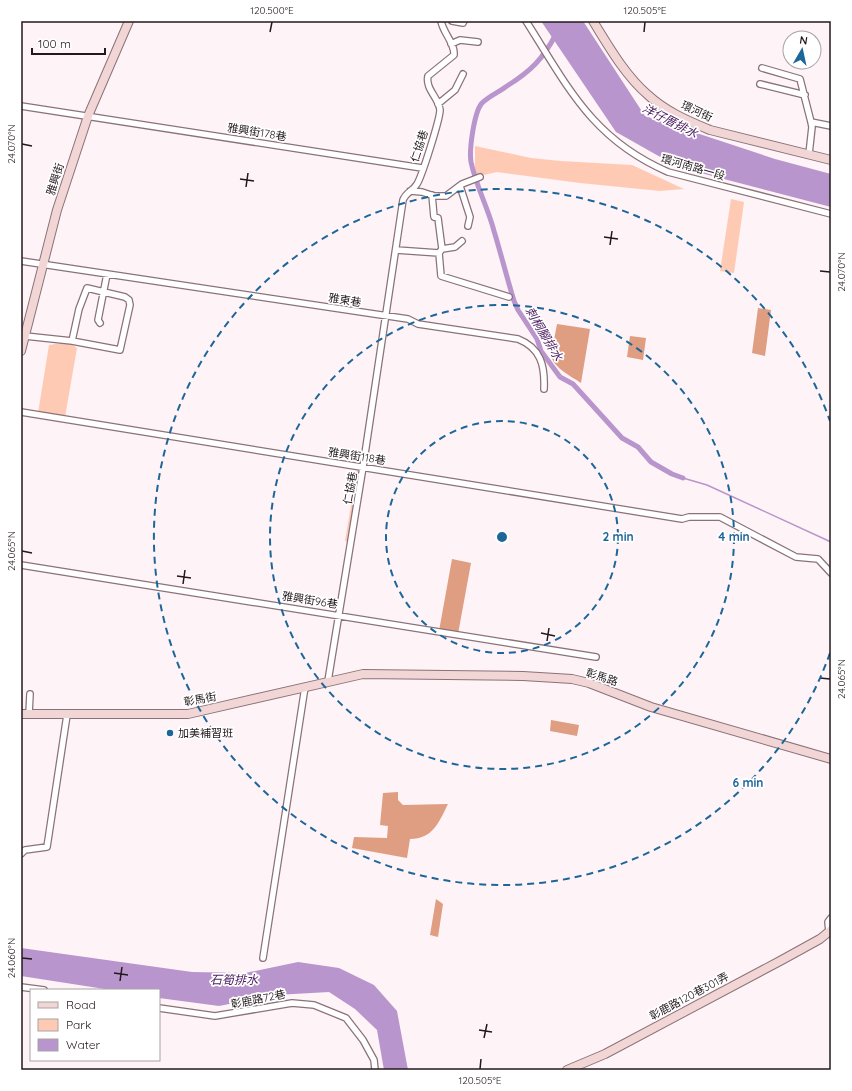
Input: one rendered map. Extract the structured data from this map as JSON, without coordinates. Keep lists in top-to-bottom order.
{
  "streets": {
    "street": [
      "環河街",
      "雅興街178巷",
      "仁協巷",
      "環河南路一段",
      "雅興街",
      "雅東巷",
      "雅興街118巷",
      "雅興街96巷",
      "彰馬路",
      "彰馬街",
      "彰鹿路120巷301弄",
      "彰鹿路72巷"
    ]
  },
  "crossings": [
    ["雅興街178巷", "仁協巷"],
    ["雅興街178巷", "雅興街"],
    ["仁協巷", "雅東巷"],
    ["仁協巷", "雅興街118巷"],
    ["仁協巷", "雅興街96巷"],
    ["仁協巷", "彰馬街"],
    ["雅興街", "雅東巷"],
    ["彰馬路", "彰馬街"]
  ],
  "water": ["洋仔厝排水", "刺桐腳排水", "石筍排水"],
  "places": ["加美補習班"],
  "legend": ["Road", "Park", "Water"],
  "scale_bar": "100 m",
  "north": "top",
  "coordinates": [
    "120.500°E",
    "120.505°E",
    "24.070°N",
    "24.065°N",
    "24.060°N"
  ],
  "rings": ["2 min", "4 min", "6 min"]
}
